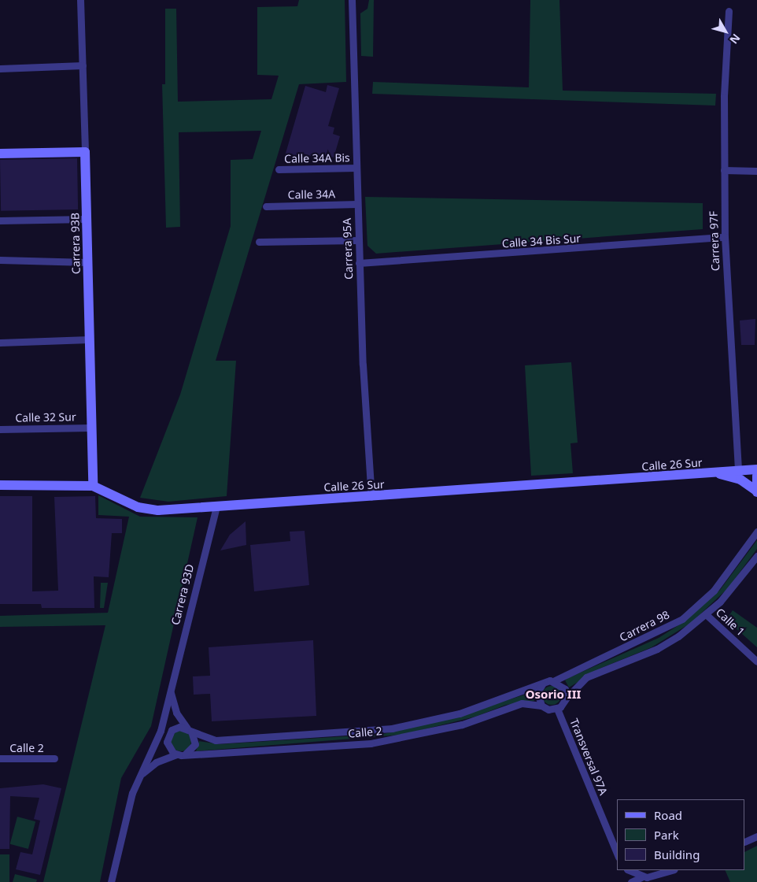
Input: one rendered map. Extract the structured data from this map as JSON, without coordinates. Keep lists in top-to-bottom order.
{
  "streets": {
    "street": [
      "Calle 34A Bis",
      "Calle 34A",
      "Calle 34 Bis Sur",
      "Carrera 97F",
      "Carrera 93B",
      "Carrera 95A",
      "Calle 32 Sur",
      "Calle 26 Sur",
      "Carrera 93D",
      "Calle 1",
      "Carrera 98",
      "Calle 2",
      "Transversal 97A"
    ]
  },
  "crossings": [
    ["Calle 34A Bis", "Carrera 95A"],
    ["Calle 34A", "Carrera 95A"],
    ["Calle 34 Bis Sur", "Carrera 97F"],
    ["Calle 34 Bis Sur", "Carrera 95A"],
    ["Carrera 97F", "Calle 26 Sur"],
    ["Carrera 93B", "Calle 32 Sur"],
    ["Carrera 93B", "Calle 26 Sur"],
    ["Carrera 95A", "Calle 26 Sur"],
    ["Calle 26 Sur", "Carrera 93D"],
    ["Carrera 93D", "Calle 2"],
    ["Carrera 98", "Calle 2"],
    ["Carrera 98", "Transversal 97A"],
    ["Calle 2", "Transversal 97A"]
  ],
  "districts": ["Osorio III"],
  "legend": ["Road", "Park", "Building"],
  "north": "bottom right"
}
